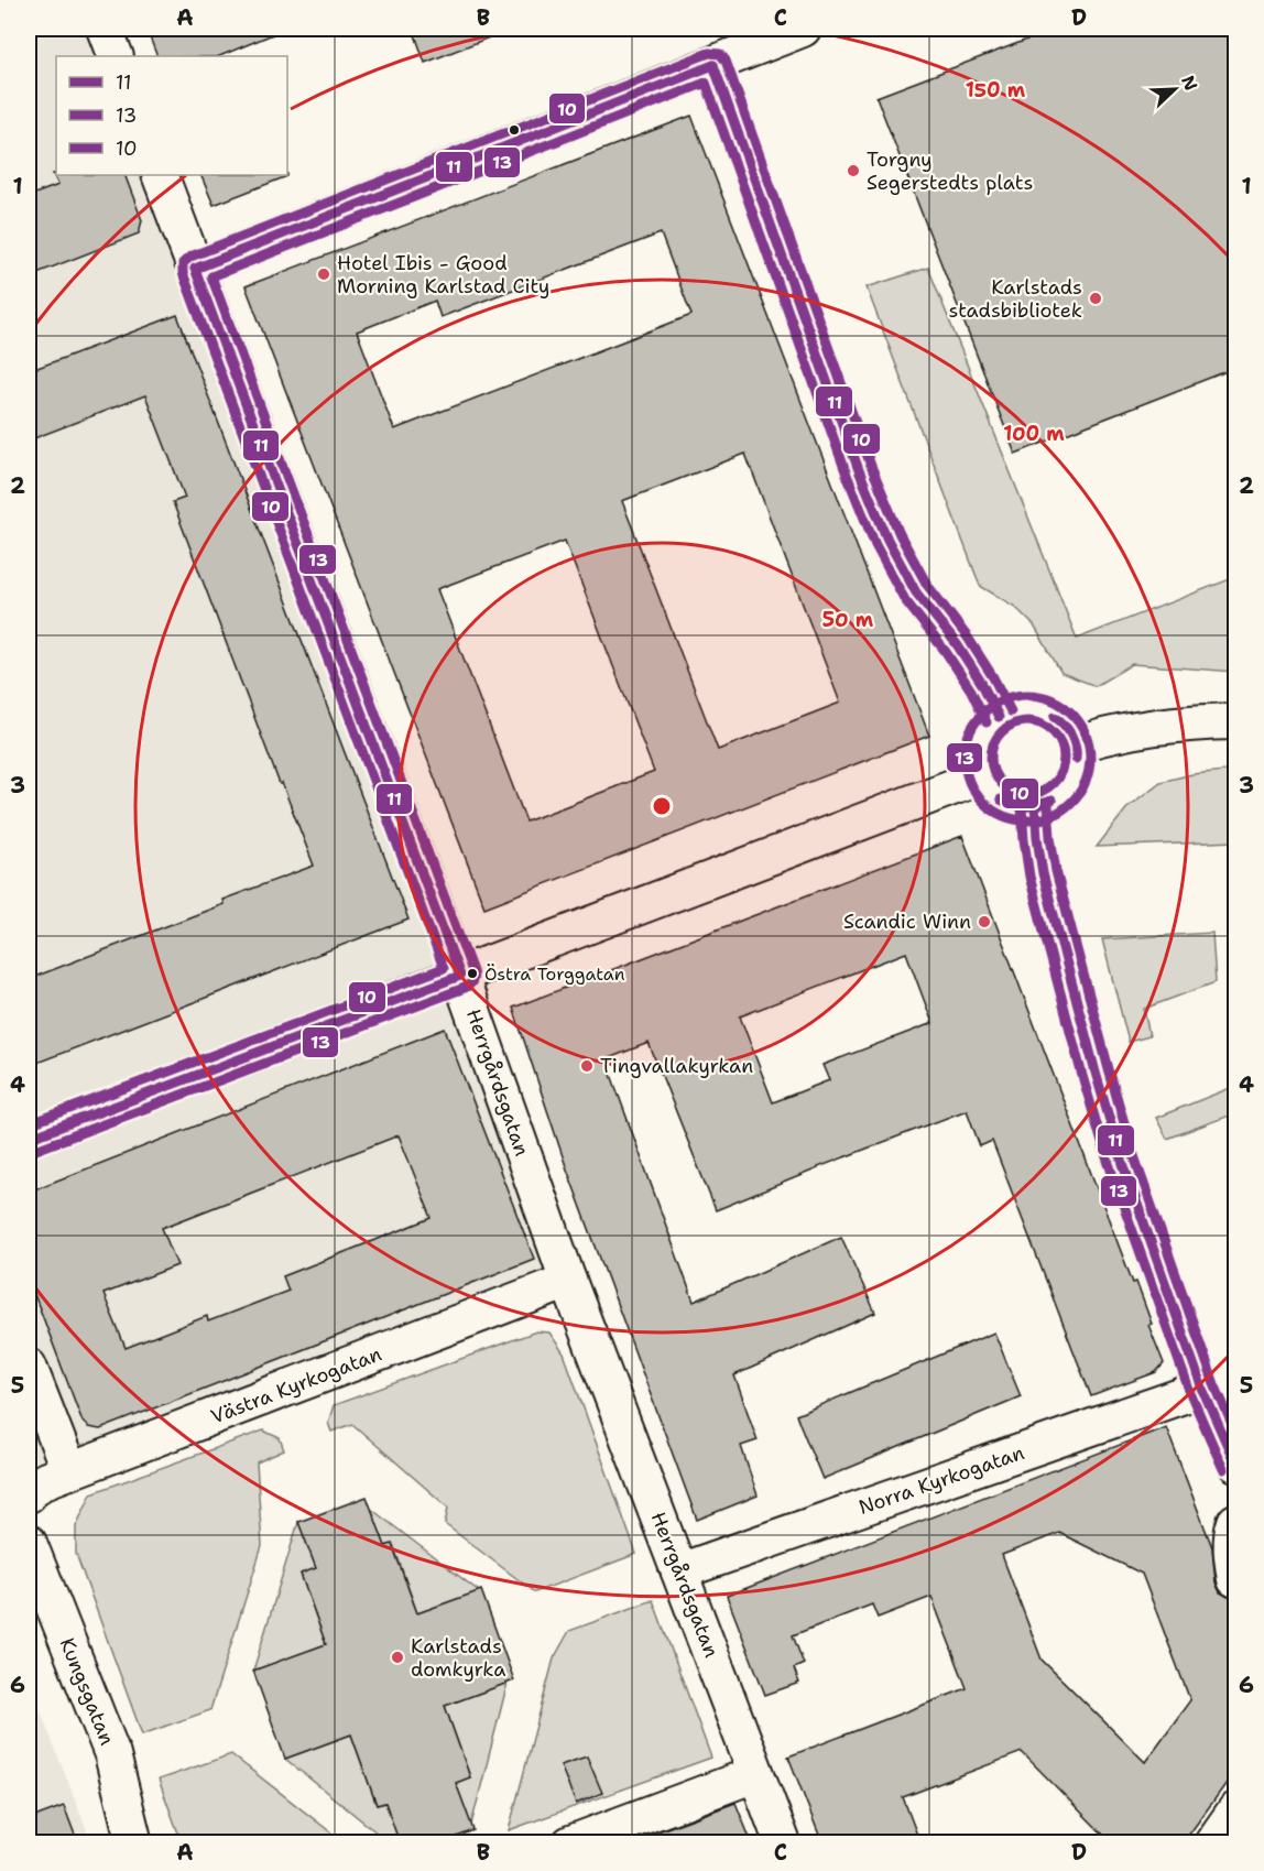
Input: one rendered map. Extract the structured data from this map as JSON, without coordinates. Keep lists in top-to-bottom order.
{
  "streets": {
    "street": [
      "Herrgårdsgatan",
      "Västra Kyrkogatan",
      "Norra Kyrkogatan",
      "Kungsgatan"
    ]
  },
  "crossings": [
    ["Herrgårdsgatan", "Västra Kyrkogatan"],
    ["Herrgårdsgatan", "Norra Kyrkogatan"]
  ],
  "places": [
    "Torgny Segerstedts plats",
    "Hotel Ibis - Good Morning Karlstad City",
    "Karlstads stadsbibliotek",
    "Scandic Winn",
    "Östra Torggatan",
    "Tingvallakyrkan",
    "Karlstads domkyrka"
  ],
  "lines": ["transit line 10", "transit line 11", "transit line 13"],
  "legend": ["11", "13", "10"],
  "north": "top right",
  "grid": {
    "columns": [
      "A",
      "B",
      "C",
      "D"
    ],
    "rows": [
      "1",
      "2",
      "3",
      "4",
      "5",
      "6"
    ]
  },
  "rings": ["150 m", "100 m", "50 m"]
}
